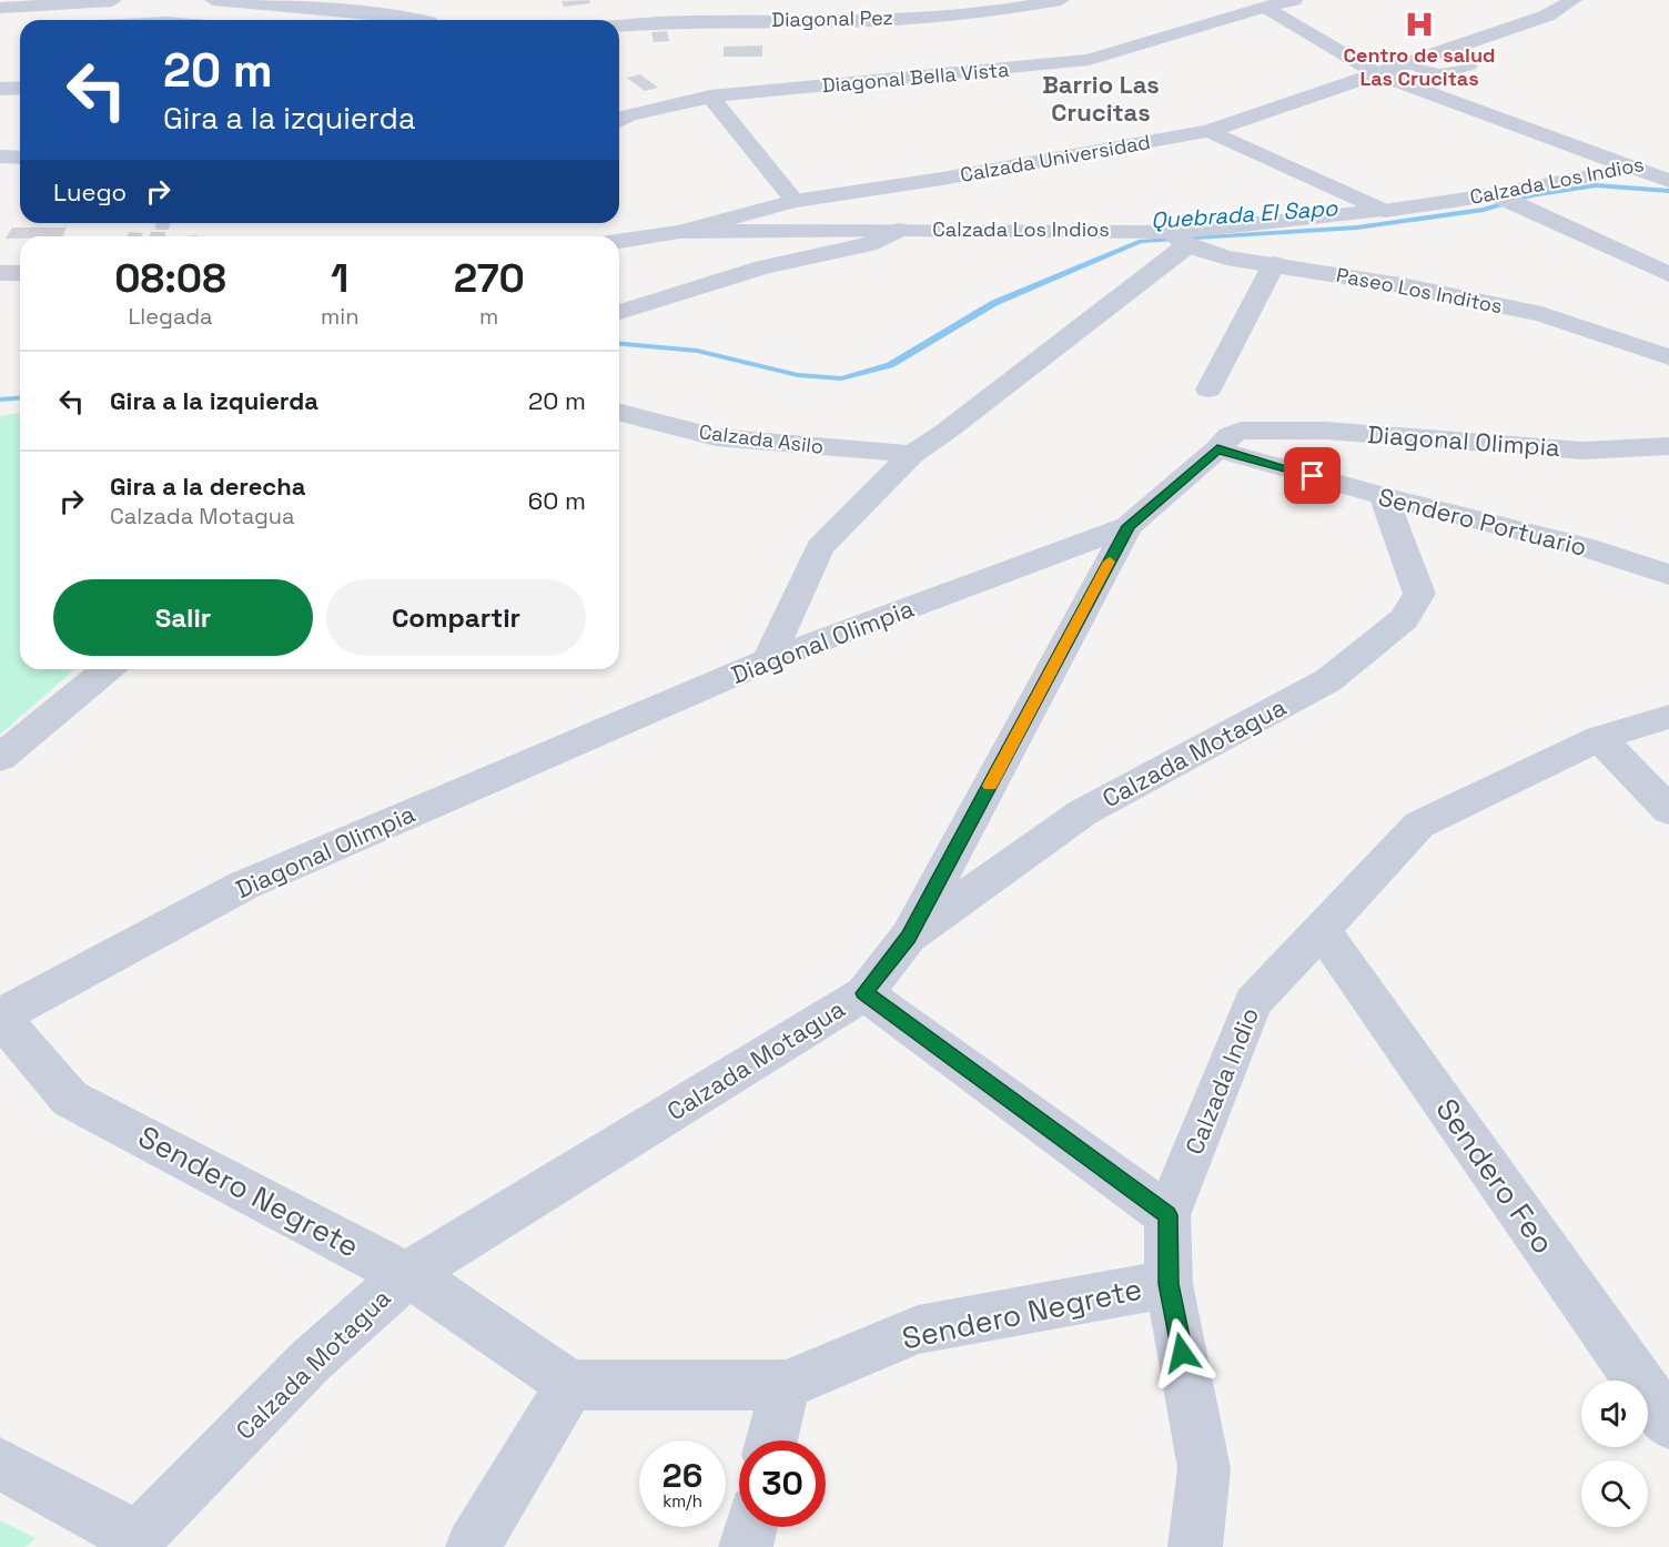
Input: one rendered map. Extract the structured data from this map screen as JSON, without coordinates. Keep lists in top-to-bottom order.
{
  "streets": {
    "street": [
      "Diagonal Pez",
      "Diagonal Bella Vista",
      "Calzada Universidad",
      "Calzada Los Indios",
      "Paseo Los Inditos",
      "Calzada Asilo",
      "Diagonal Olimpia",
      "Sendero Portuario",
      "Calzada Motagua",
      "Calzada Indio",
      "Sendero Feo",
      "Sendero Negrete"
    ]
  },
  "crossings": [
    ["Calzada Universidad", "Calzada Los Indios"],
    ["Calzada Los Indios", "Paseo Los Inditos"],
    ["Diagonal Olimpia", "Sendero Portuario"],
    ["Diagonal Olimpia", "Sendero Negrete"],
    ["Sendero Portuario", "Calzada Motagua"],
    ["Calzada Motagua", "Sendero Negrete"],
    ["Calzada Indio", "Sendero Feo"],
    ["Calzada Indio", "Sendero Negrete"]
  ],
  "districts": ["Barrio Las Crucitas"],
  "water": ["Quebrada El Sapo"],
  "places": {
    "hospital": ["Centro de salud Las Crucitas"]
  },
  "page": {
    "turn": ["20 m", "Gira a la izquierda"],
    "then": "Luego",
    "eta": [
      "08:08",
      "Llegada",
      "1",
      "min",
      "270",
      "m"
    ],
    "list": [
      {
        "name": "Gira a la izquierda",
        "value": "20 m"
      },
      {
        "name": "Gira a la derecha",
        "note": "Calzada Motagua",
        "value": "60 m"
      }
    ],
    "buttons": ["Salir", "Compartir"],
    "speed": "26 km/h",
    "limit": "30"
  }
}
